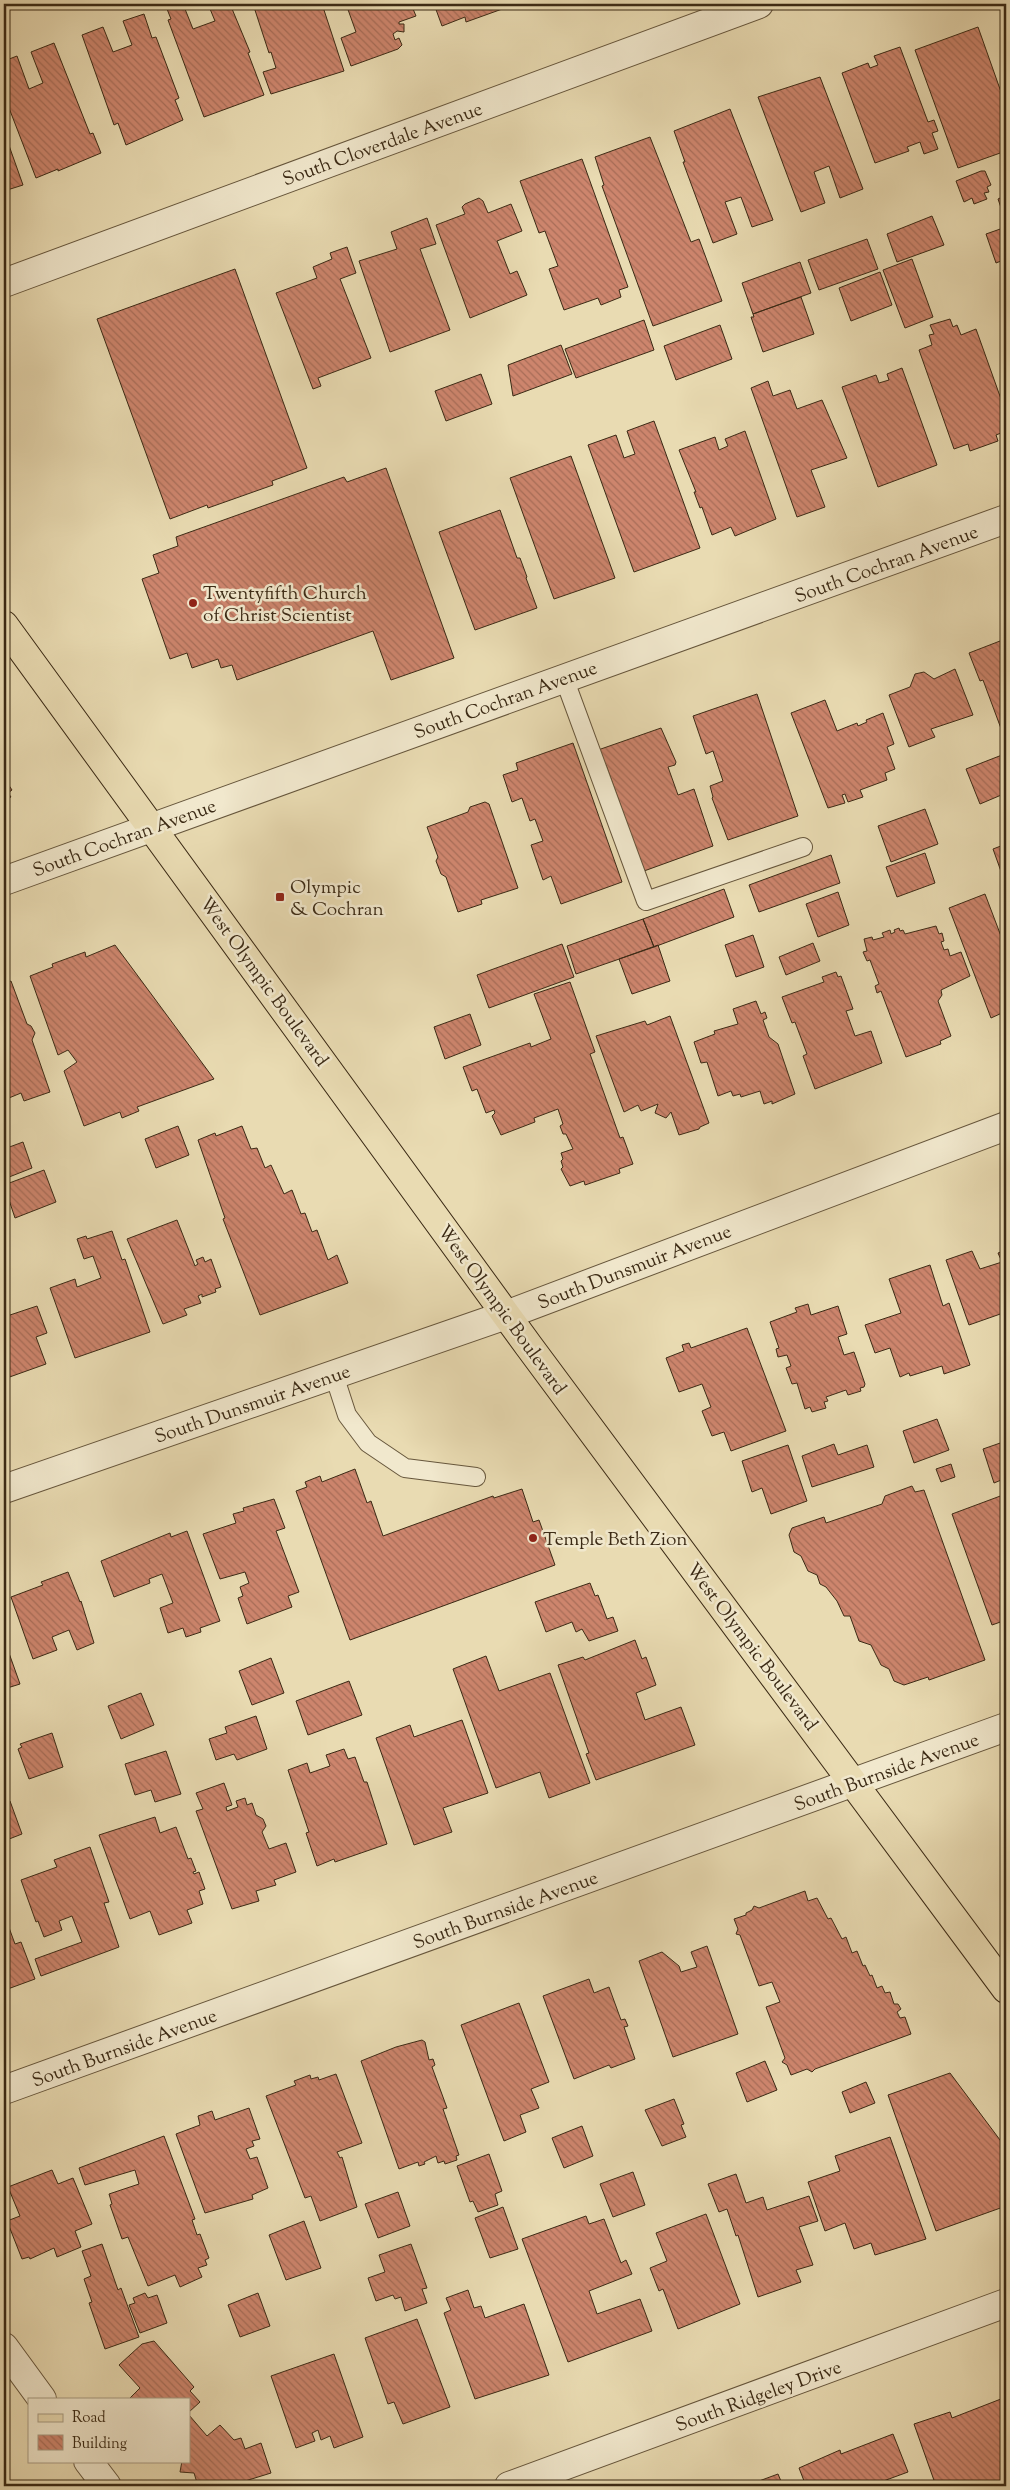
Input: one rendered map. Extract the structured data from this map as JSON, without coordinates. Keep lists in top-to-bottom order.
{
  "streets": {
    "main road": ["West Olympic Boulevard"],
    "street": [
      "South Cloverdale Avenue",
      "South Cochran Avenue",
      "South Dunsmuir Avenue",
      "South Burnside Avenue",
      "South Ridgeley Drive"
    ]
  },
  "crossings": [
    ["South Cochran Avenue", "West Olympic Boulevard"],
    ["West Olympic Boulevard", "South Dunsmuir Avenue"],
    ["West Olympic Boulevard", "South Burnside Avenue"]
  ],
  "places": {
    "other": ["Twentyfifth Church of Christ Scientist", "Temple Beth Zion"],
    "transit": ["Olympic & Cochran"]
  },
  "legend": ["Road", "Building"]
}
